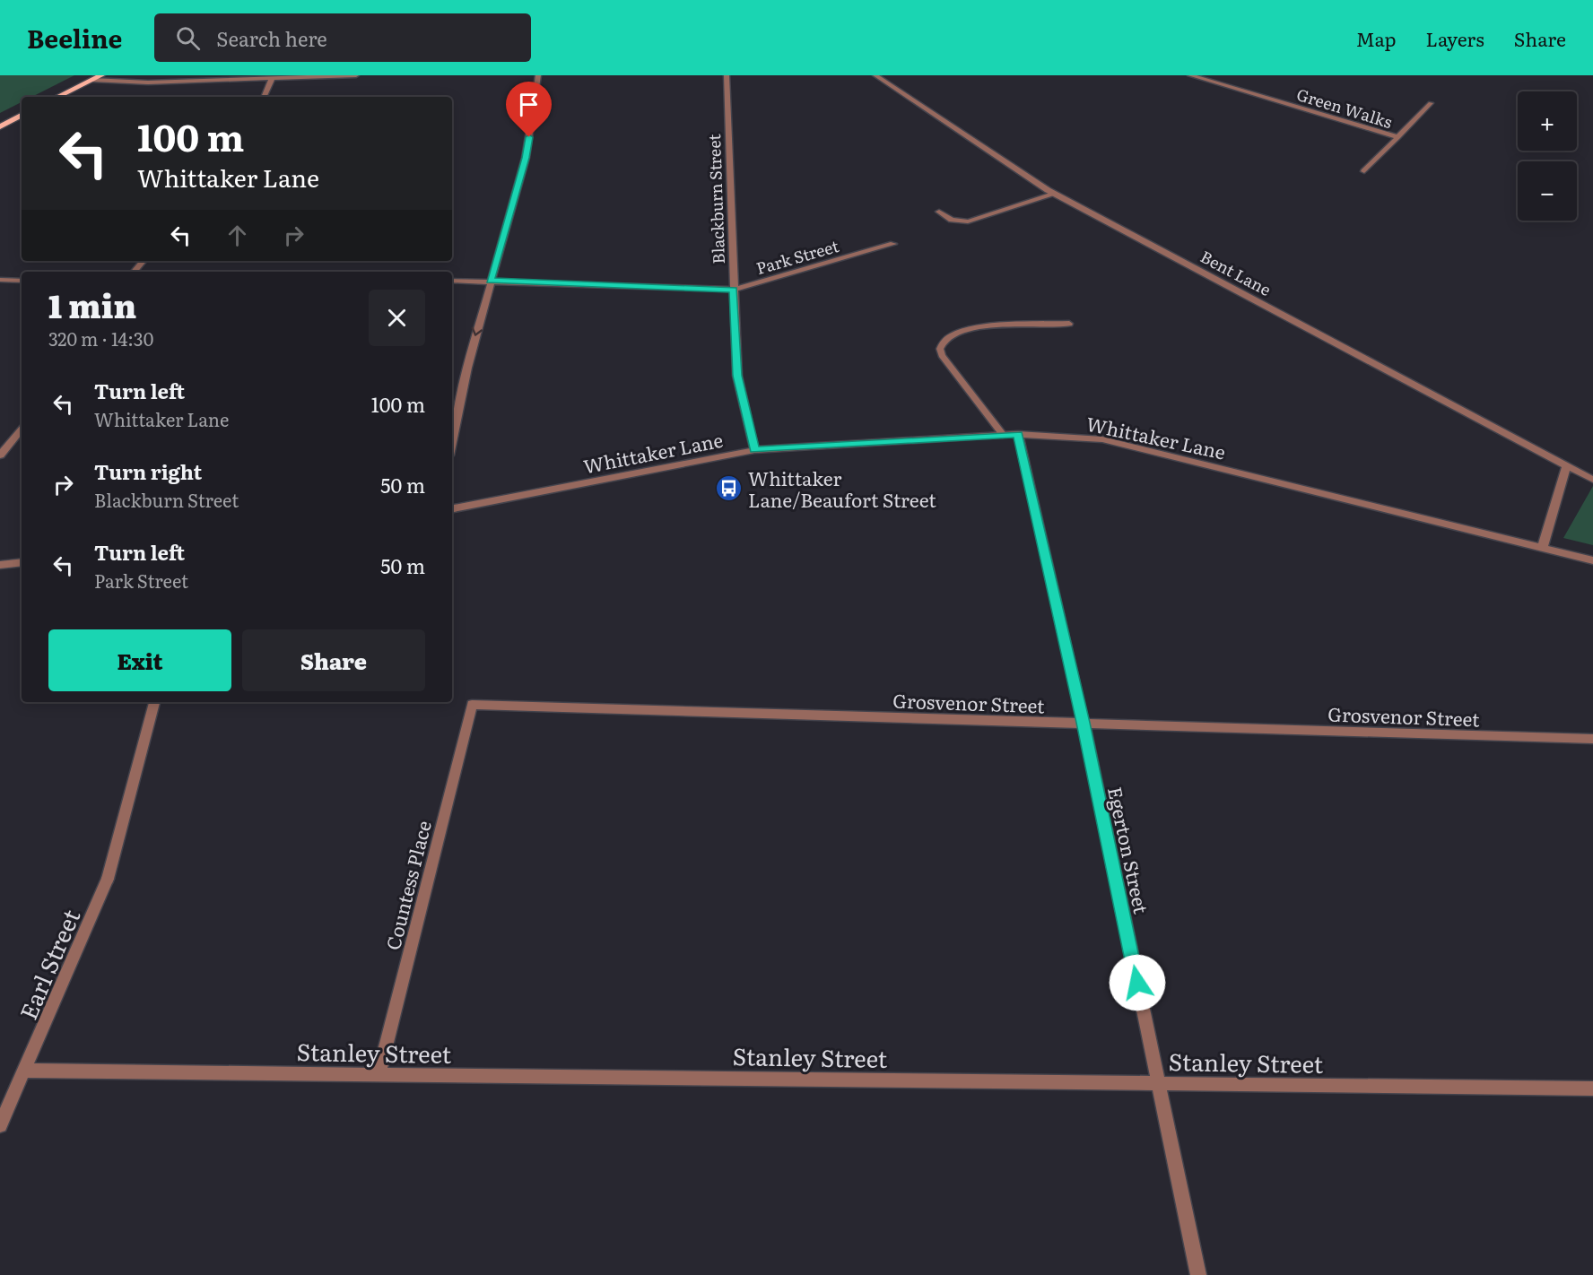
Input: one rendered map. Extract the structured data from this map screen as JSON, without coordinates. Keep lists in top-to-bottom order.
{
  "streets": {
    "street": [
      "Green Walks",
      "Blackburn Street",
      "Park Street",
      "Bent Lane",
      "Whittaker Lane",
      "Grosvenor Street",
      "Egerton Street",
      "Countess Place",
      "Earl Street",
      "Stanley Street"
    ]
  },
  "crossings": [
    ["Blackburn Street", "Park Street"],
    ["Blackburn Street", "Whittaker Lane"],
    ["Whittaker Lane", "Egerton Street"],
    ["Grosvenor Street", "Egerton Street"],
    ["Grosvenor Street", "Countess Place"],
    ["Egerton Street", "Stanley Street"],
    ["Countess Place", "Stanley Street"],
    ["Earl Street", "Stanley Street"]
  ],
  "places": {
    "bus stop": ["Whittaker Lane/Beaufort Street"]
  },
  "page": {
    "header": "Beeline",
    "search": "Search here",
    "nav": ["Map", "Layers", "Share"],
    "map_buttons": ["+", "−"],
    "turn": ["100 m", "Whittaker Lane"],
    "heading": ["1 min", "320 m · 14:30"],
    "list": [
      {
        "name": "Turn left",
        "note": "Whittaker Lane",
        "value": "100 m"
      },
      {
        "name": "Turn right",
        "note": "Blackburn Street",
        "value": "50 m"
      },
      {
        "name": "Turn left",
        "note": "Park Street",
        "value": "50 m"
      }
    ],
    "buttons": ["Exit", "Share"]
  }
}
